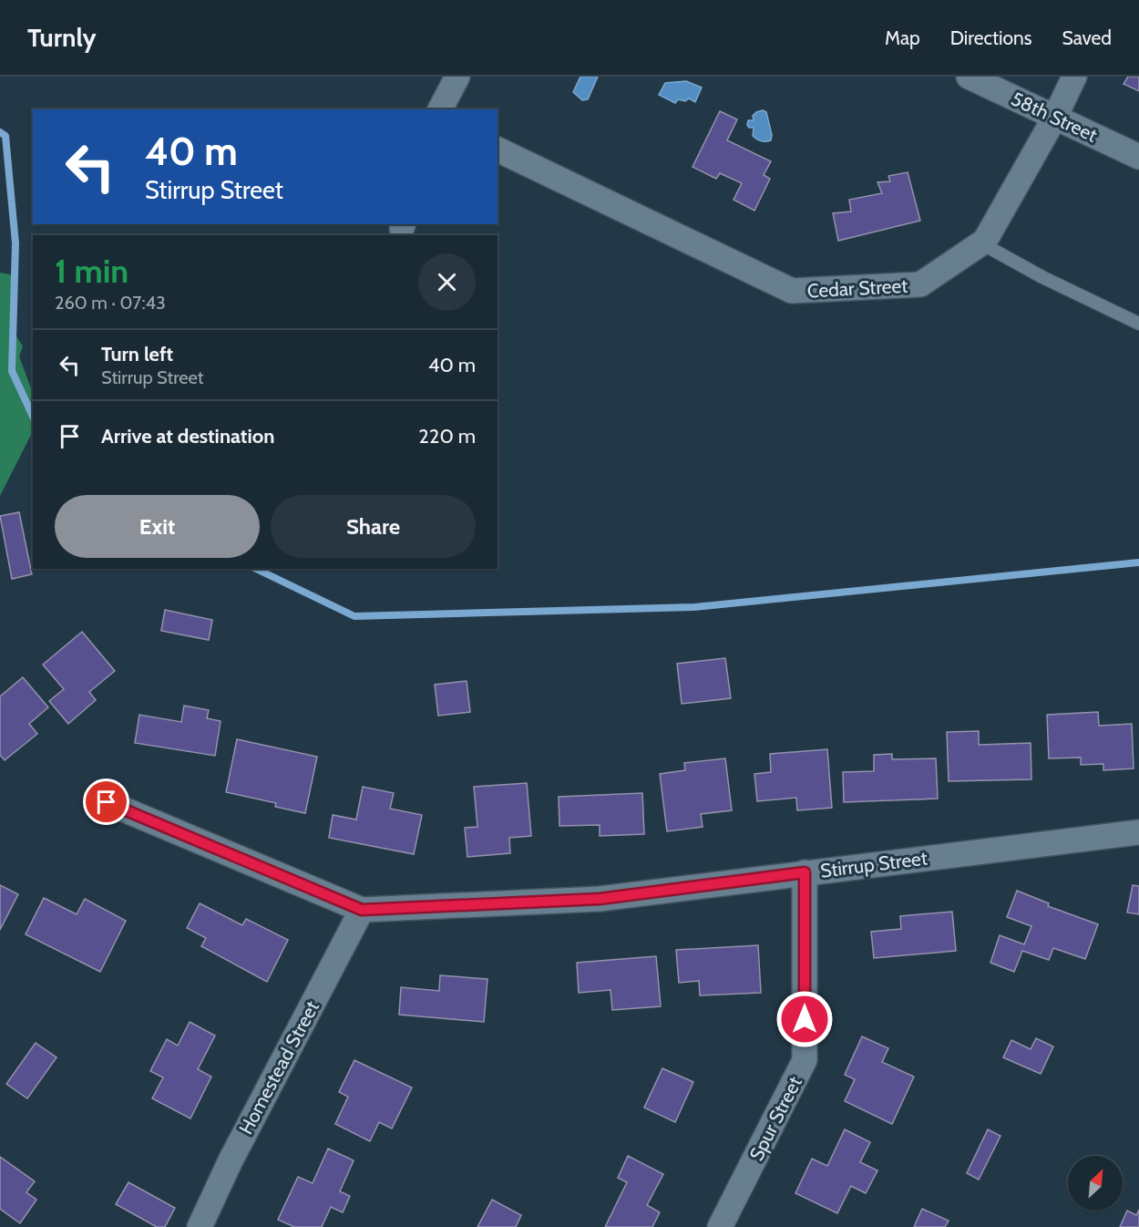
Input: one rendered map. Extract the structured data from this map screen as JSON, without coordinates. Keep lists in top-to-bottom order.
{
  "streets": {
    "street": [
      "58th Street",
      "Cedar Street",
      "Stirrup Street",
      "Homestead Street",
      "Spur Street"
    ]
  },
  "crossings": [
    ["58th Street", "Cedar Street"],
    ["Stirrup Street", "Homestead Street"],
    ["Stirrup Street", "Spur Street"]
  ],
  "north": "top right",
  "page": {
    "header": "Turnly",
    "nav": ["Map", "Directions", "Saved"],
    "turn": ["40 m", "Stirrup Street"],
    "heading": ["1 min", "260 m · 07:43"],
    "list": [
      {
        "name": "Turn left",
        "note": "Stirrup Street",
        "value": "40 m"
      },
      {
        "name": "Arrive at destination",
        "value": "220 m"
      }
    ],
    "buttons": ["Exit", "Share"]
  }
}
